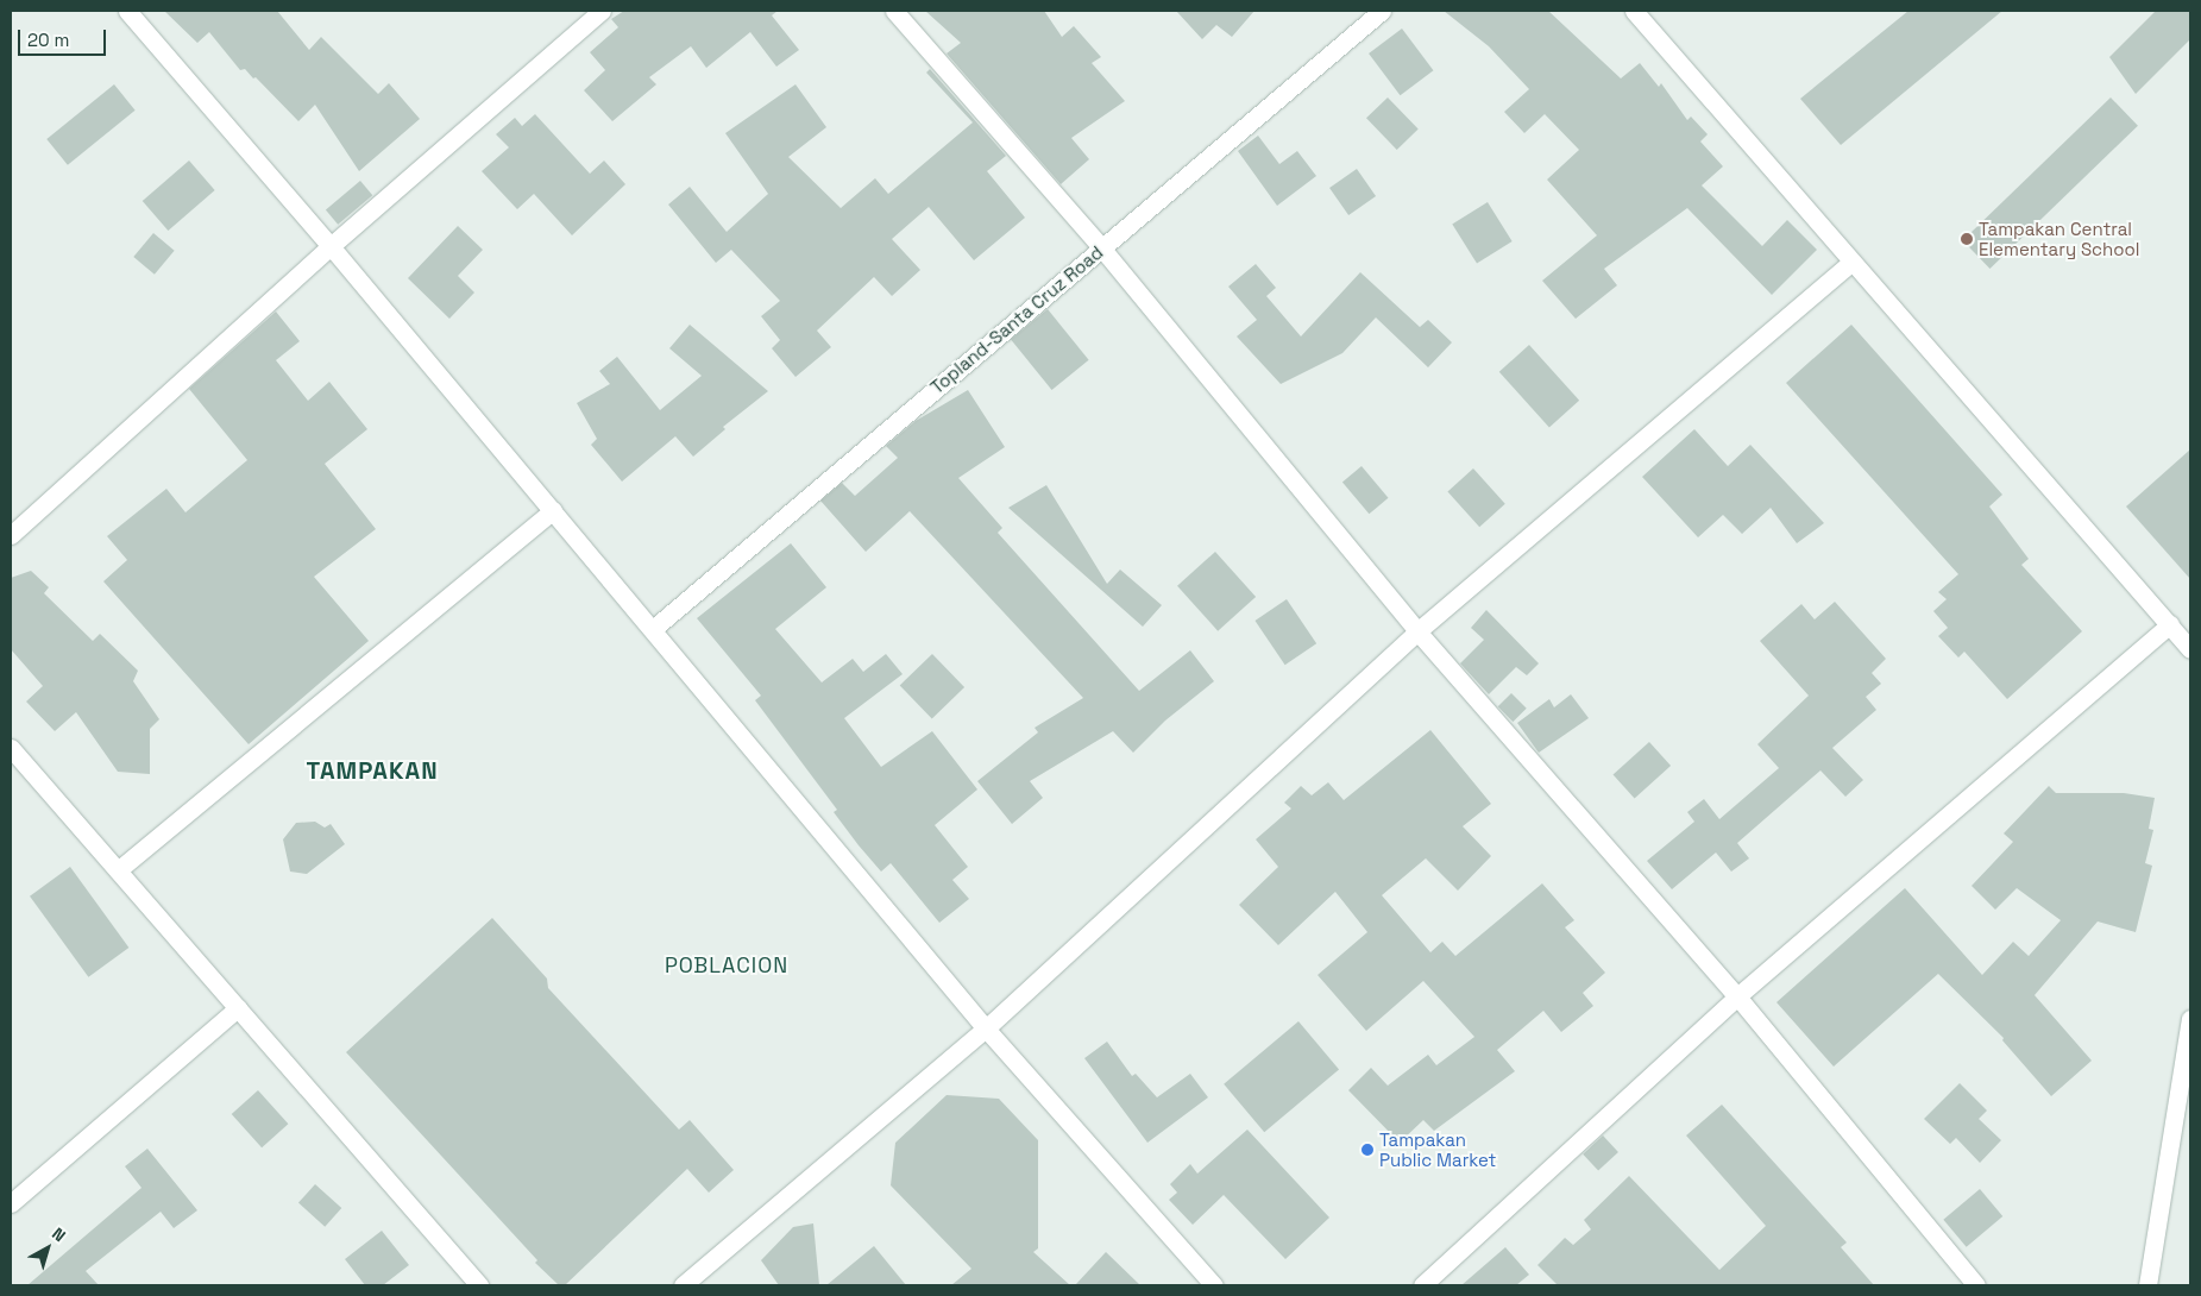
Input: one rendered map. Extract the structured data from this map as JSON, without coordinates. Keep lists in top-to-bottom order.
{
  "streets": {
    "street": ["Topland-Santa Cruz Road"]
  },
  "districts": ["TAMPAKAN", "POBLACION"],
  "places": ["Tampakan Central Elementary School", "Tampakan Public Market"],
  "scale_bar": "20 m",
  "north": "top right"
}
